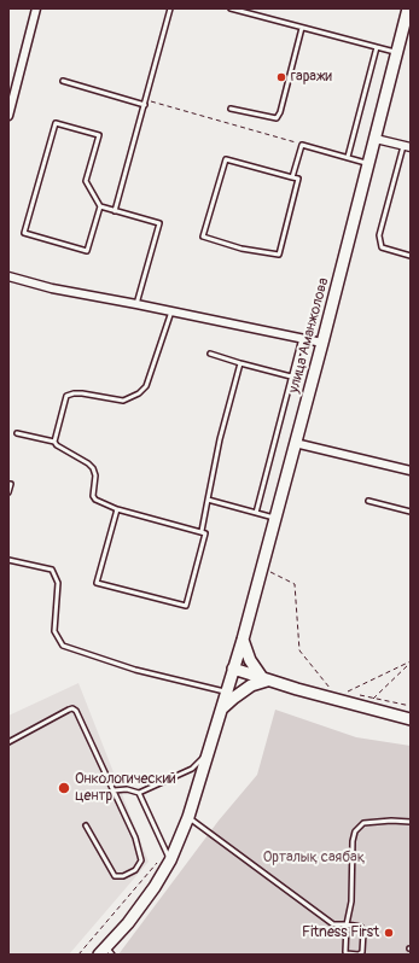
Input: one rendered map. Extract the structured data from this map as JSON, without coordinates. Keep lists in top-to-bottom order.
{
  "streets": {
    "main road": ["улица Аманжолова"]
  },
  "parks": ["Орталық саябақ"],
  "places": ["гаражи", "Онкологический центр", "Fitness First"]
}
